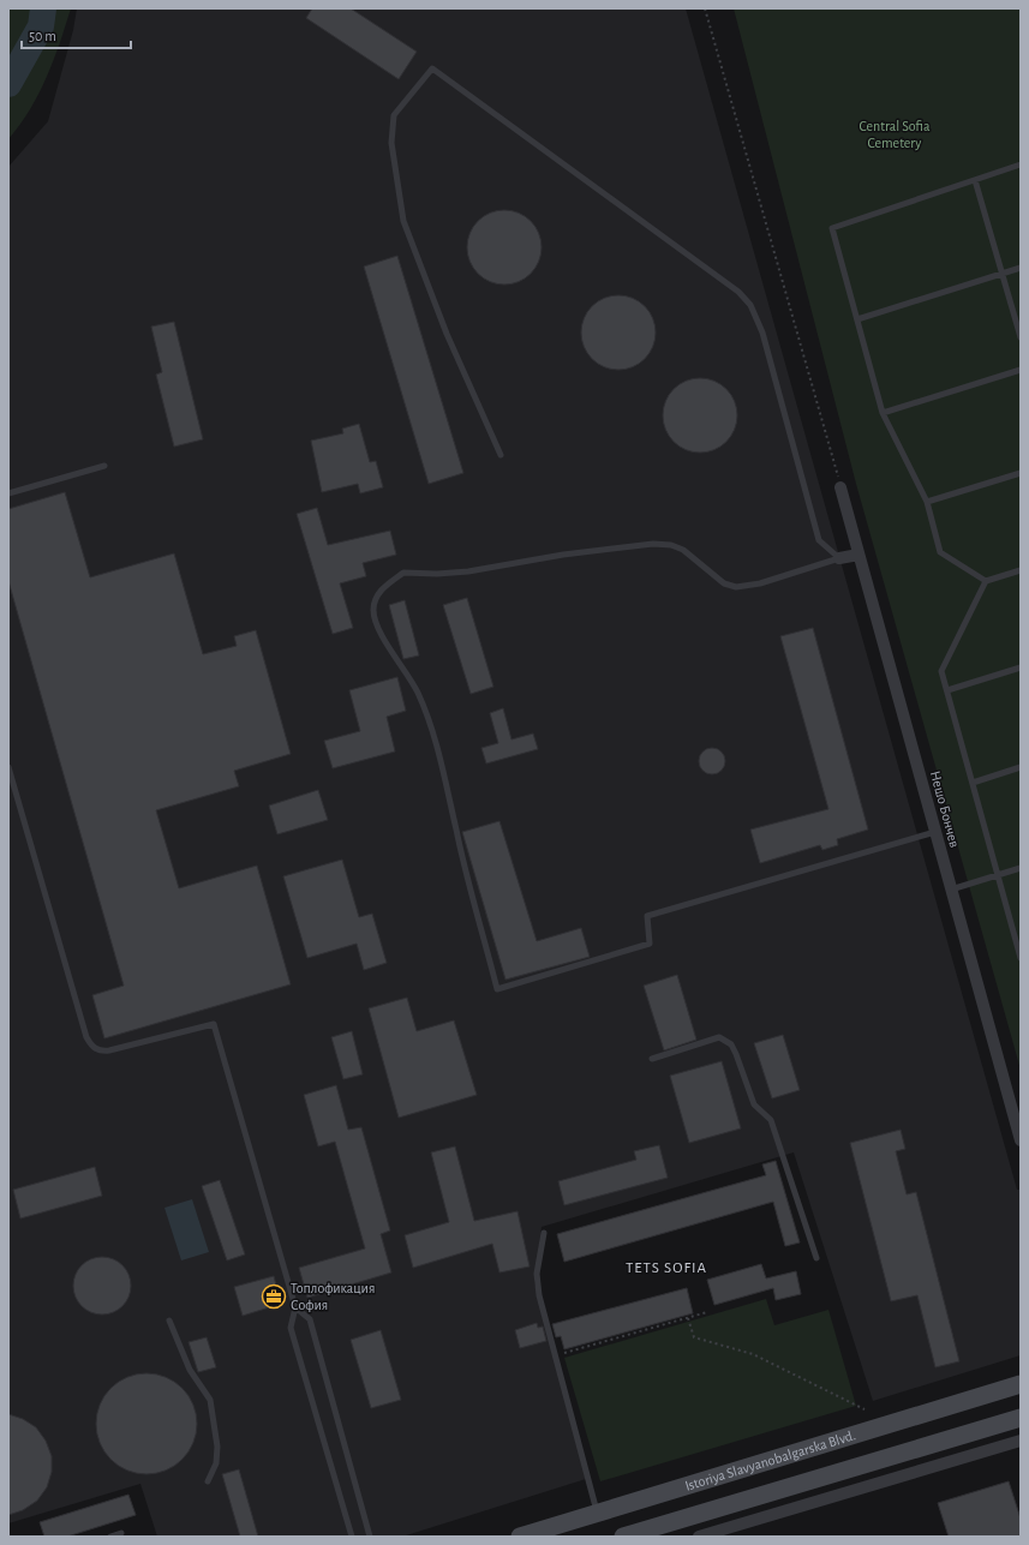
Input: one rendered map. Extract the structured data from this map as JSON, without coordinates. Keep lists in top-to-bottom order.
{
  "streets": {
    "main road": ["Istoriya Slavyanobalgarska Blvd."],
    "street": ["Нешо Бончев"]
  },
  "districts": ["TETS SOFIA"],
  "parks": ["Central Sofia Cemetery"],
  "places": {
    "office": ["Топлофикация София"]
  },
  "scale_bar": "50 m"
}
